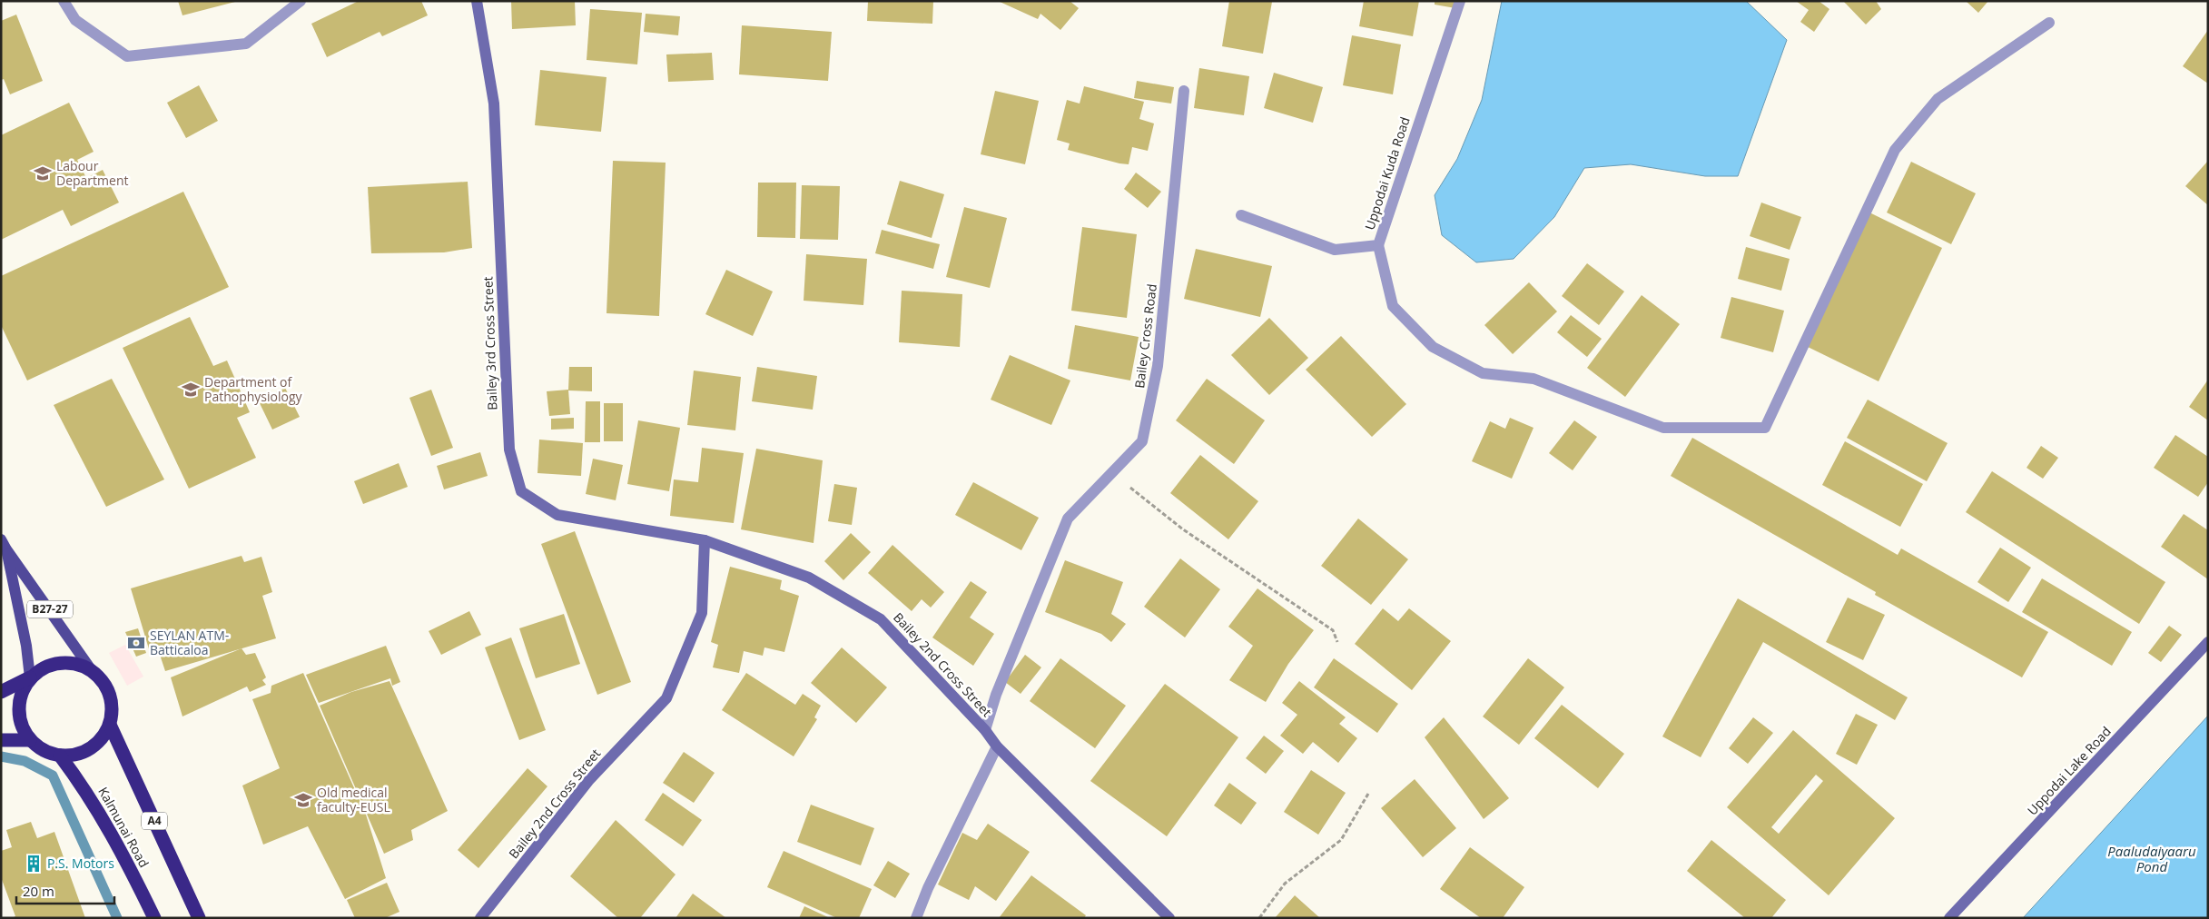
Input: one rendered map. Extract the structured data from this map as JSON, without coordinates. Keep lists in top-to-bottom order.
{
  "streets": {
    "highway": ["A4", "Kalmunai Road"],
    "main road": ["B27-27"],
    "street": [
      "Uppodai Kuda Road",
      "Bailey Cross Road",
      "Bailey 3rd Cross Street",
      "Bailey 2nd Cross Street",
      "Uppodai Lake Road"
    ]
  },
  "crossings": [
    ["Bailey Cross Road", "Bailey 2nd Cross Street"],
    ["Bailey 3rd Cross Street", "Bailey 2nd Cross Street"],
    ["B27-27", "A4"],
    ["B27-27", "Kalmunai Road"],
    ["A4", "Kalmunai Road"]
  ],
  "water": ["Paaludaiyaaru Pond"],
  "places": {
    "school or university": ["Labour Department", "Department of Pathophysiology", "Old medical faculty-EUSL"],
    "bank": ["SEYLAN ATM- Batticaloa"],
    "building": ["P.S. Motors"]
  },
  "scale_bar": "20 m"
}
